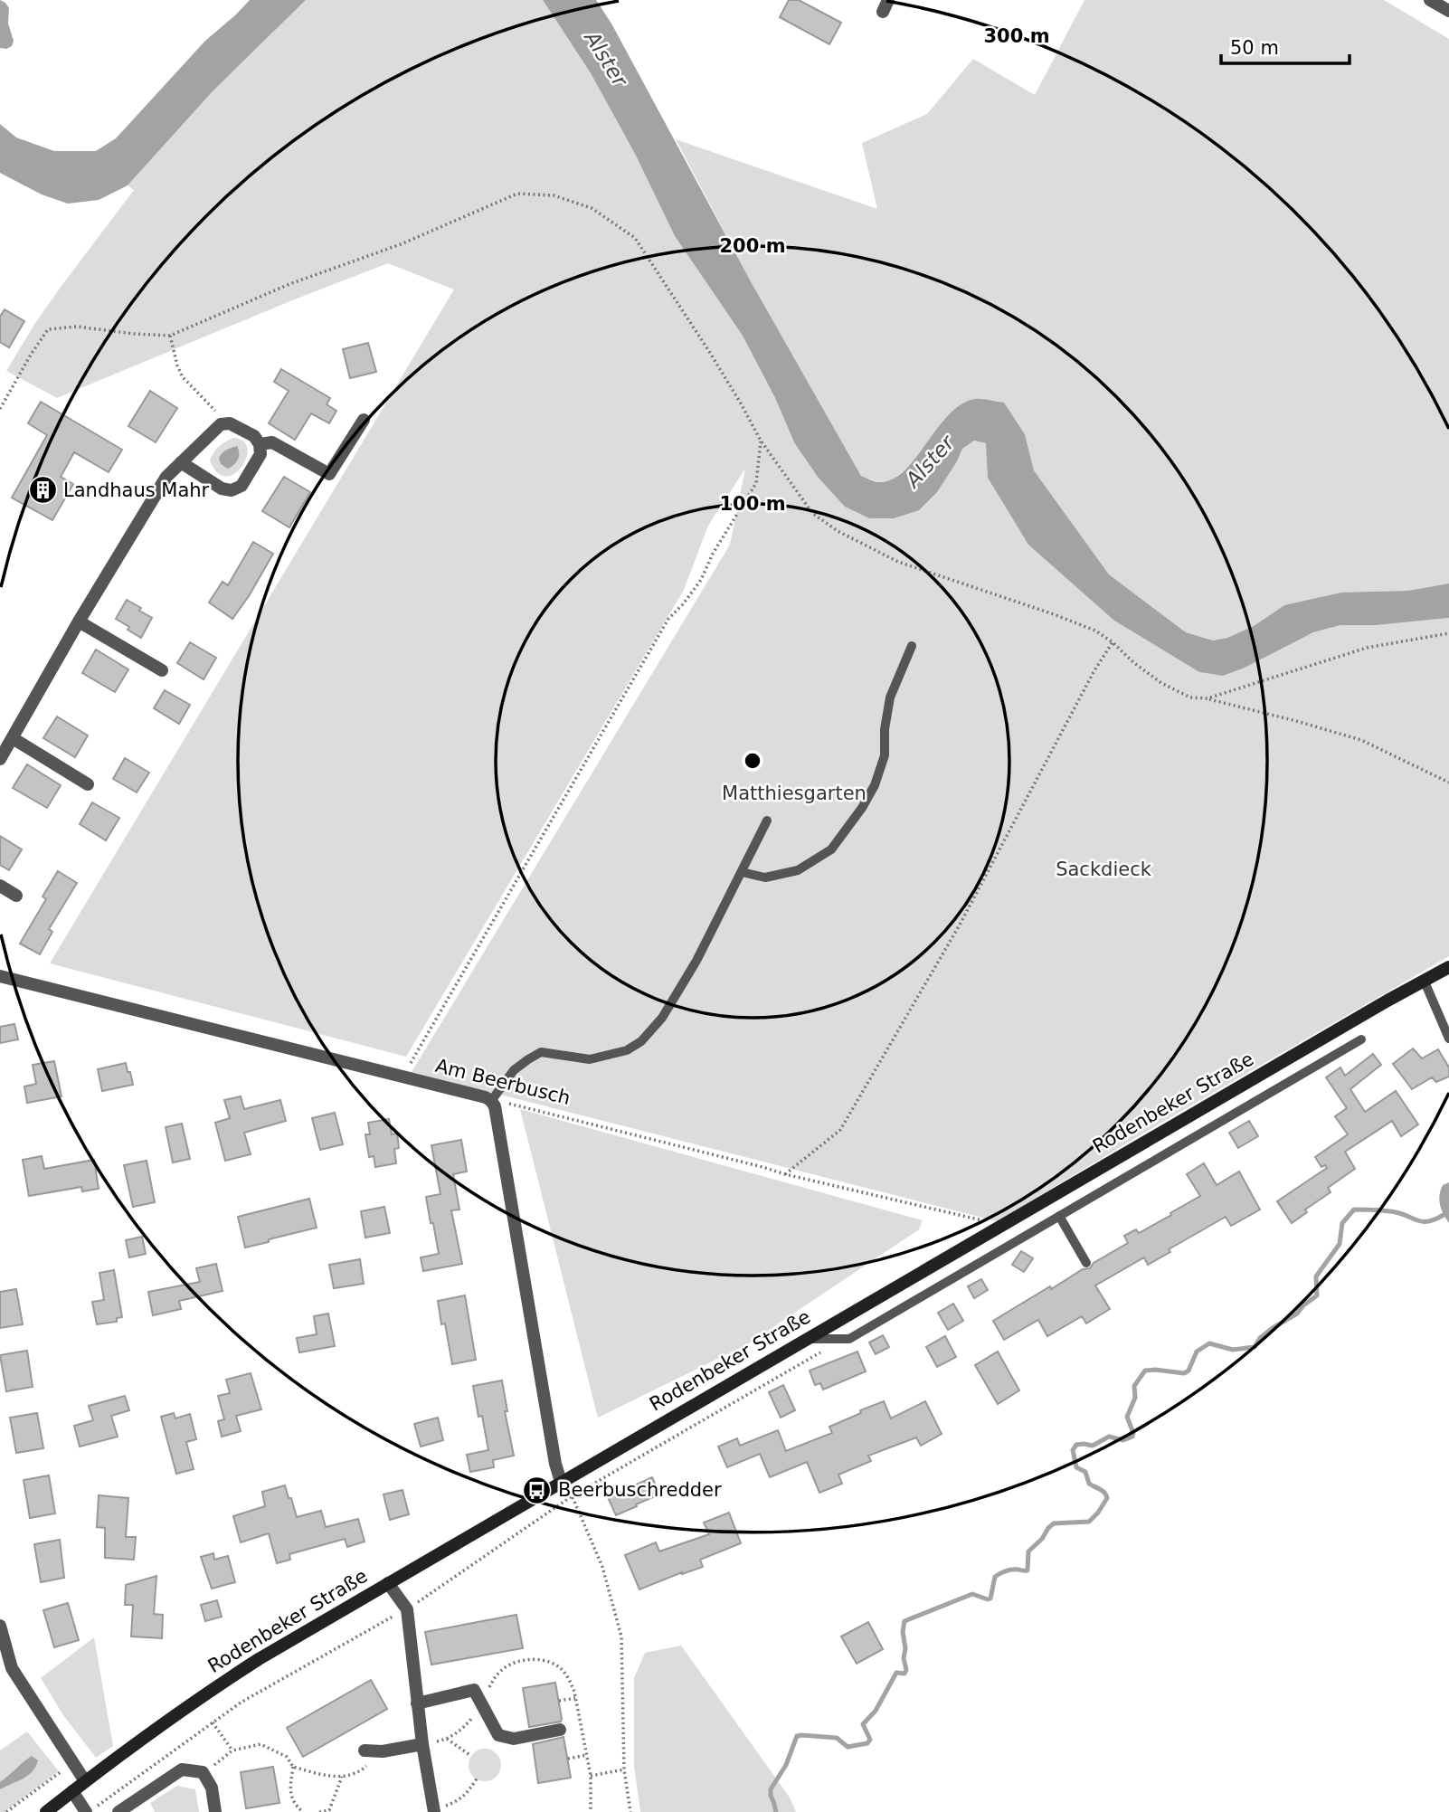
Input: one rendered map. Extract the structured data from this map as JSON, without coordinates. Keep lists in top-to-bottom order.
{
  "streets": {
    "street": ["Am Beerbusch", "Rodenbeker Straße"]
  },
  "crossings": [
    ["Am Beerbusch", "Rodenbeker Straße"]
  ],
  "water": ["Alster"],
  "parks": ["Matthiesgarten", "Sackdieck"],
  "places": {
    "building": ["Landhaus Mahr"],
    "bus stop": ["Beerbuschredder"]
  },
  "scale_bar": "50 m",
  "rings": ["300 m", "200 m", "100 m"]
}
